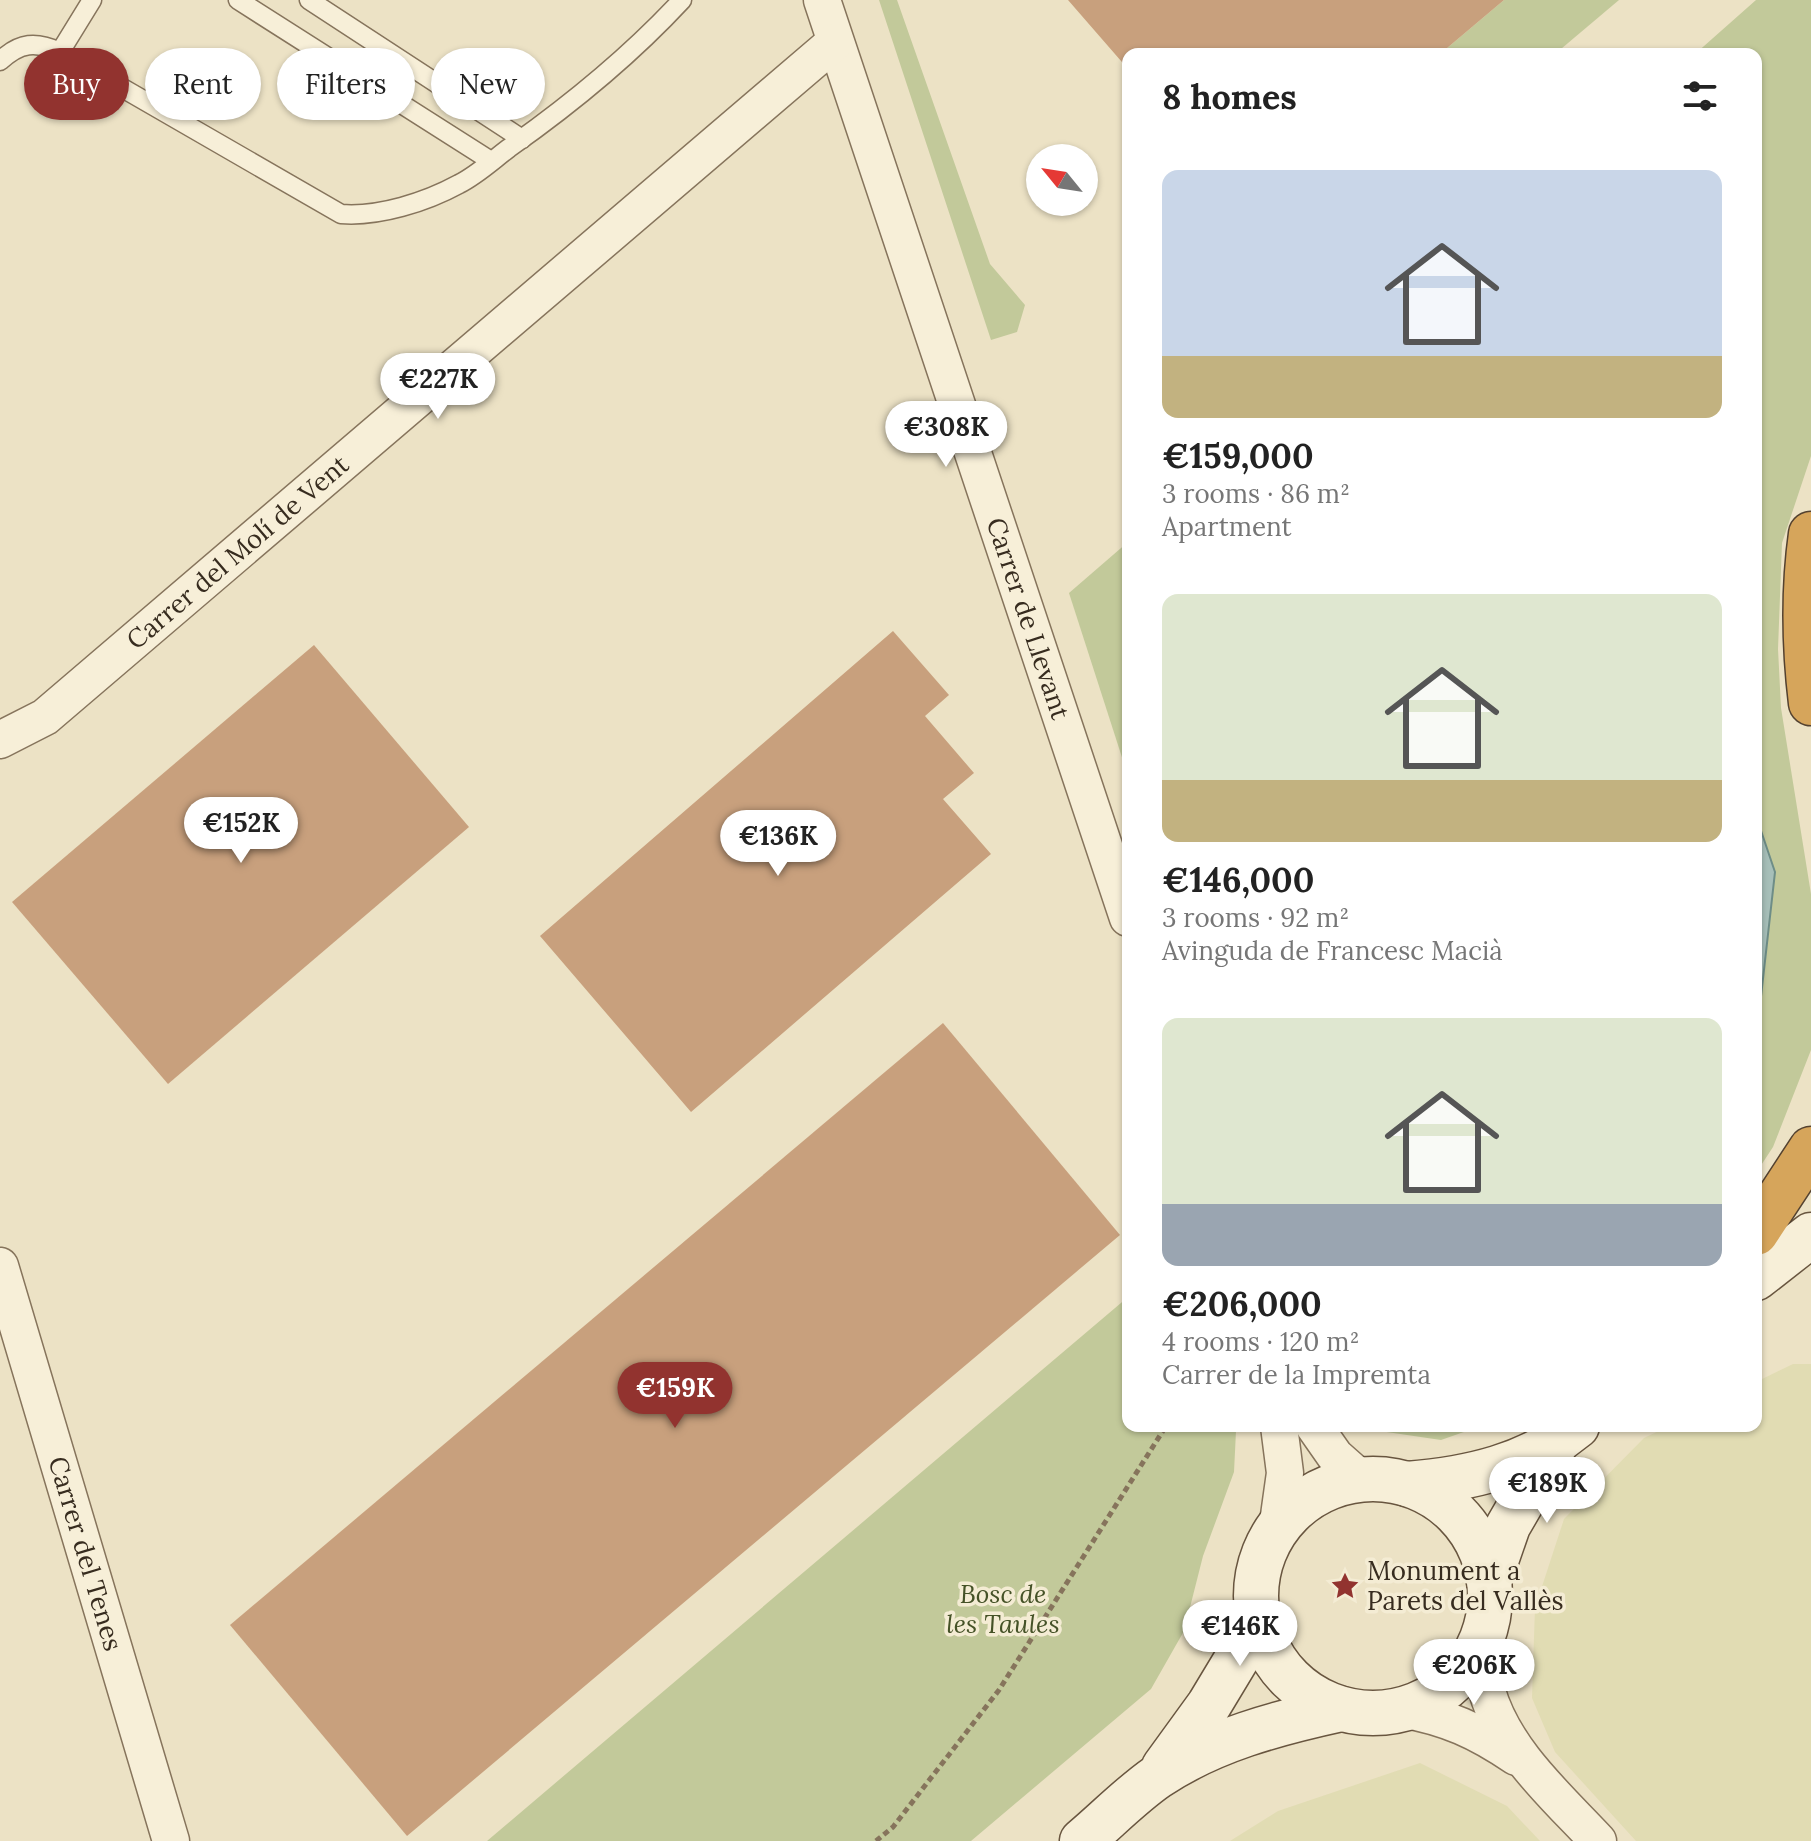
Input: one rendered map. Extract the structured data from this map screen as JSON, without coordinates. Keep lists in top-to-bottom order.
{
  "streets": {
    "street": ["Carrer del Molí de Vent", "Carrer de Llevant", "Carrer del Tenes"]
  },
  "crossings": [
    ["Carrer del Molí de Vent", "Carrer de Llevant"]
  ],
  "parks": ["Bosc de les Taules"],
  "places": {
    "place": ["Monument a Parets del Vallès"]
  },
  "north": "top left",
  "page": {
    "chip": [
      "Buy",
      "Rent",
      "Filters",
      "New"
    ],
    "heading": "8 homes",
    "list": [
      {
        "name": "€159,000",
        "note": "3 rooms · 86 m² · Apartment"
      },
      {
        "name": "€146,000",
        "note": "3 rooms · 92 m² · Avinguda de Francesc Macià"
      },
      {
        "name": "€206,000",
        "note": "4 rooms · 120 m² · Carrer de la Impremta"
      }
    ],
    "price": [
      "€227K",
      "€308K",
      "€152K",
      "€136K",
      "€159K",
      "€189K",
      "€146K",
      "€206K"
    ]
  }
}
